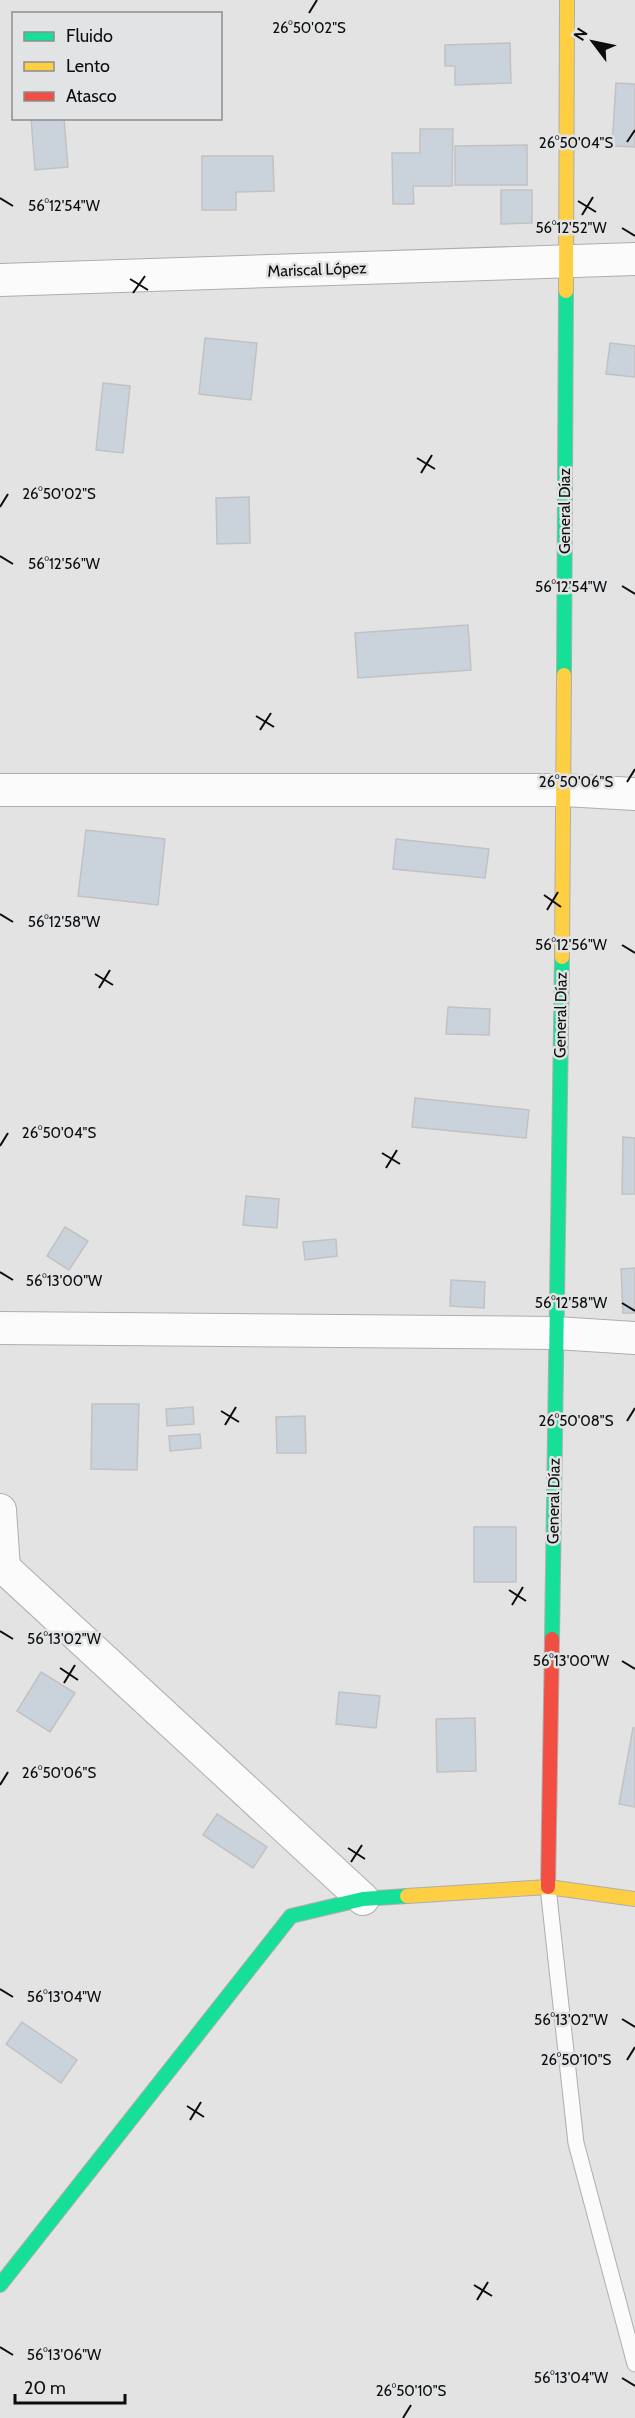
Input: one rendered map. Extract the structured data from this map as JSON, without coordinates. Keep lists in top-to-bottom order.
{
  "streets": {
    "street": ["Mariscal López", "General Díaz"]
  },
  "crossings": [
    ["Mariscal López", "General Díaz"]
  ],
  "legend": ["Fluido", "Lento", "Atasco"],
  "scale_bar": "20 m",
  "north": "top left",
  "coordinates": [
    "26°50'02\"S",
    "26°50'04\"S",
    "56°12'54\"W",
    "56°12'52\"W",
    "56°12'56\"W",
    "26°50'06\"S",
    "56°12'58\"W",
    "56°13'00\"W",
    "26°50'08\"S",
    "56°13'02\"W",
    "56°13'04\"W",
    "26°50'10\"S",
    "56°13'06\"W"
  ]
}
